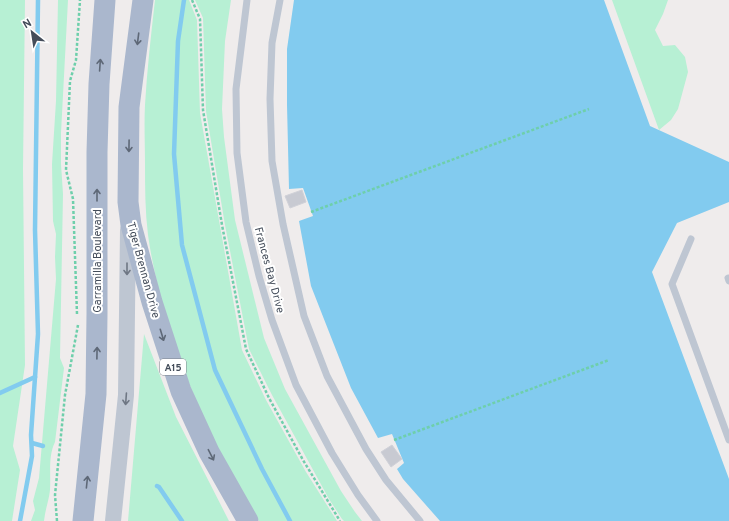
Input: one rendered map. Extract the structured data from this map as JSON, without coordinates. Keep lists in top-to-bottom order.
{
  "streets": {
    "main road": ["Garramilla Boulevard", "Tiger Brennan Drive", "A15"],
    "lane": ["Frances Bay Drive"]
  },
  "one_way": ["Garramilla Boulevard", "Tiger Brennan Drive"],
  "north": "top left"
}
